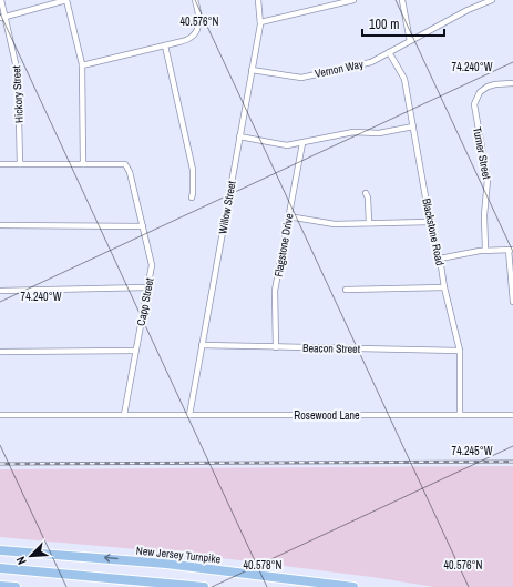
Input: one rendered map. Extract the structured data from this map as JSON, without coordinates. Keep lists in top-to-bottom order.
{
  "streets": {
    "highway": ["New Jersey Turnpike"],
    "street": [
      "Vernon Way",
      "Hickory Street",
      "Turner Street",
      "Willow Street",
      "Blackstone Road",
      "Flagstone Drive",
      "Capp Street",
      "Beacon Street",
      "Rosewood Lane"
    ]
  },
  "crossings": [
    ["Vernon Way", "Willow Street"],
    ["Vernon Way", "Blackstone Road"],
    ["Willow Street", "Beacon Street"],
    ["Willow Street", "Rosewood Lane"],
    ["Blackstone Road", "Beacon Street"],
    ["Blackstone Road", "Rosewood Lane"],
    ["Flagstone Drive", "Beacon Street"],
    ["Capp Street", "Rosewood Lane"]
  ],
  "scale_bar": "100 m",
  "north": "bottom left",
  "coordinates": [
    "40.576°N",
    "74.240°W",
    "74.245°W",
    "40.578°N"
  ]
}
